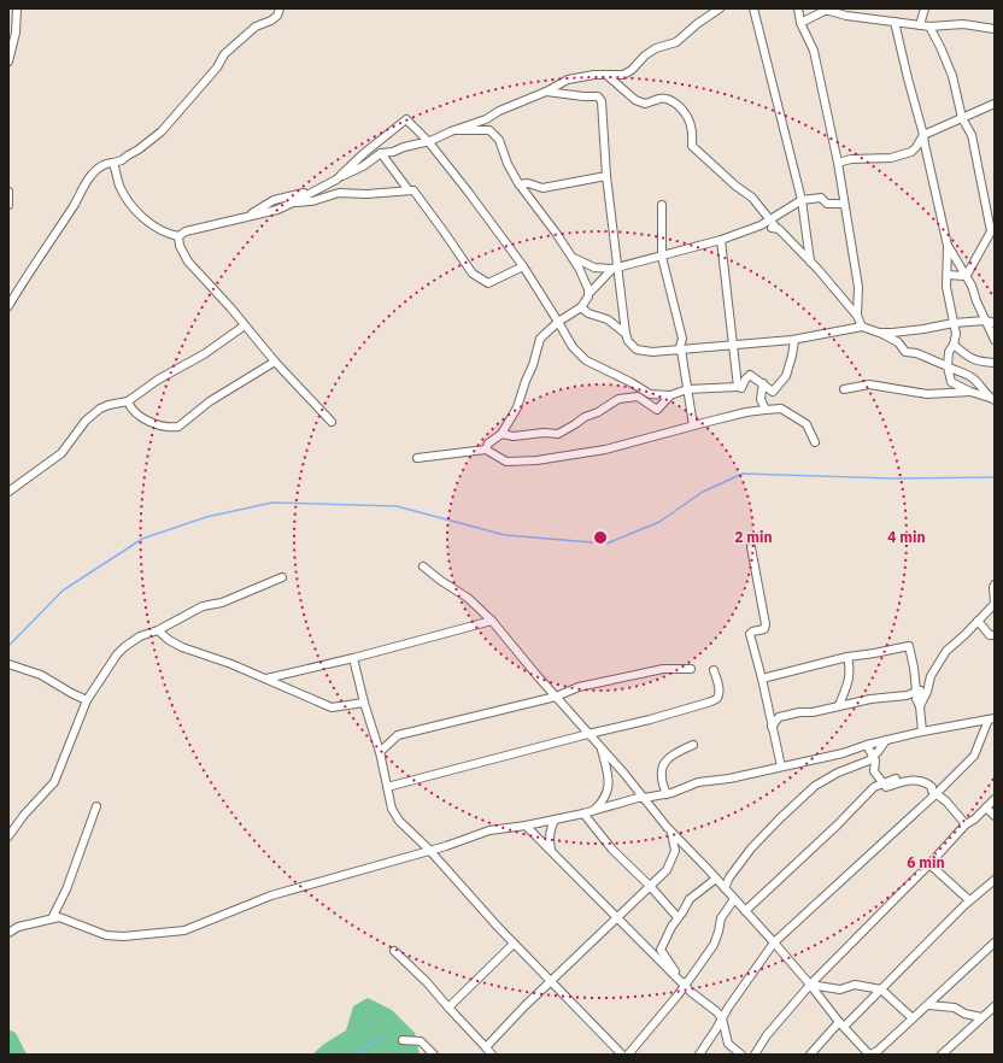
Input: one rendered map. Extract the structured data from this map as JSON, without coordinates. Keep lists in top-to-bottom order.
{
  "rings": ["2 min", "4 min", "6 min"]
}
